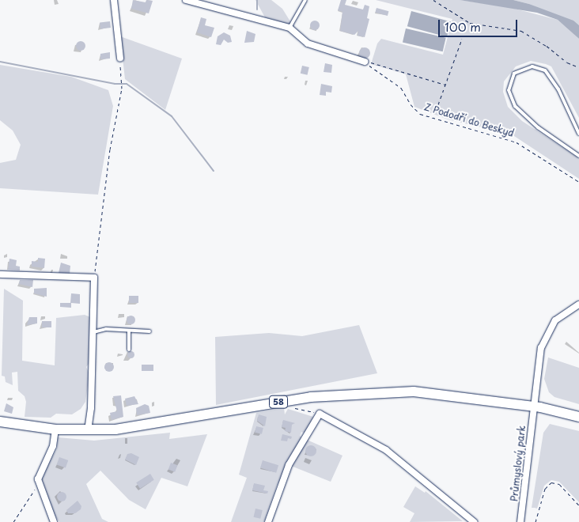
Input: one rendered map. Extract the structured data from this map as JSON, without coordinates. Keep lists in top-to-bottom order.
{
  "streets": {
    "main road": ["58"],
    "street": ["Průmyslový park"],
    "path": ["Z Pododří do Beskyd"]
  },
  "crossings": [
    ["58", "Průmyslový park"]
  ],
  "scale_bar": "100 m"
}
